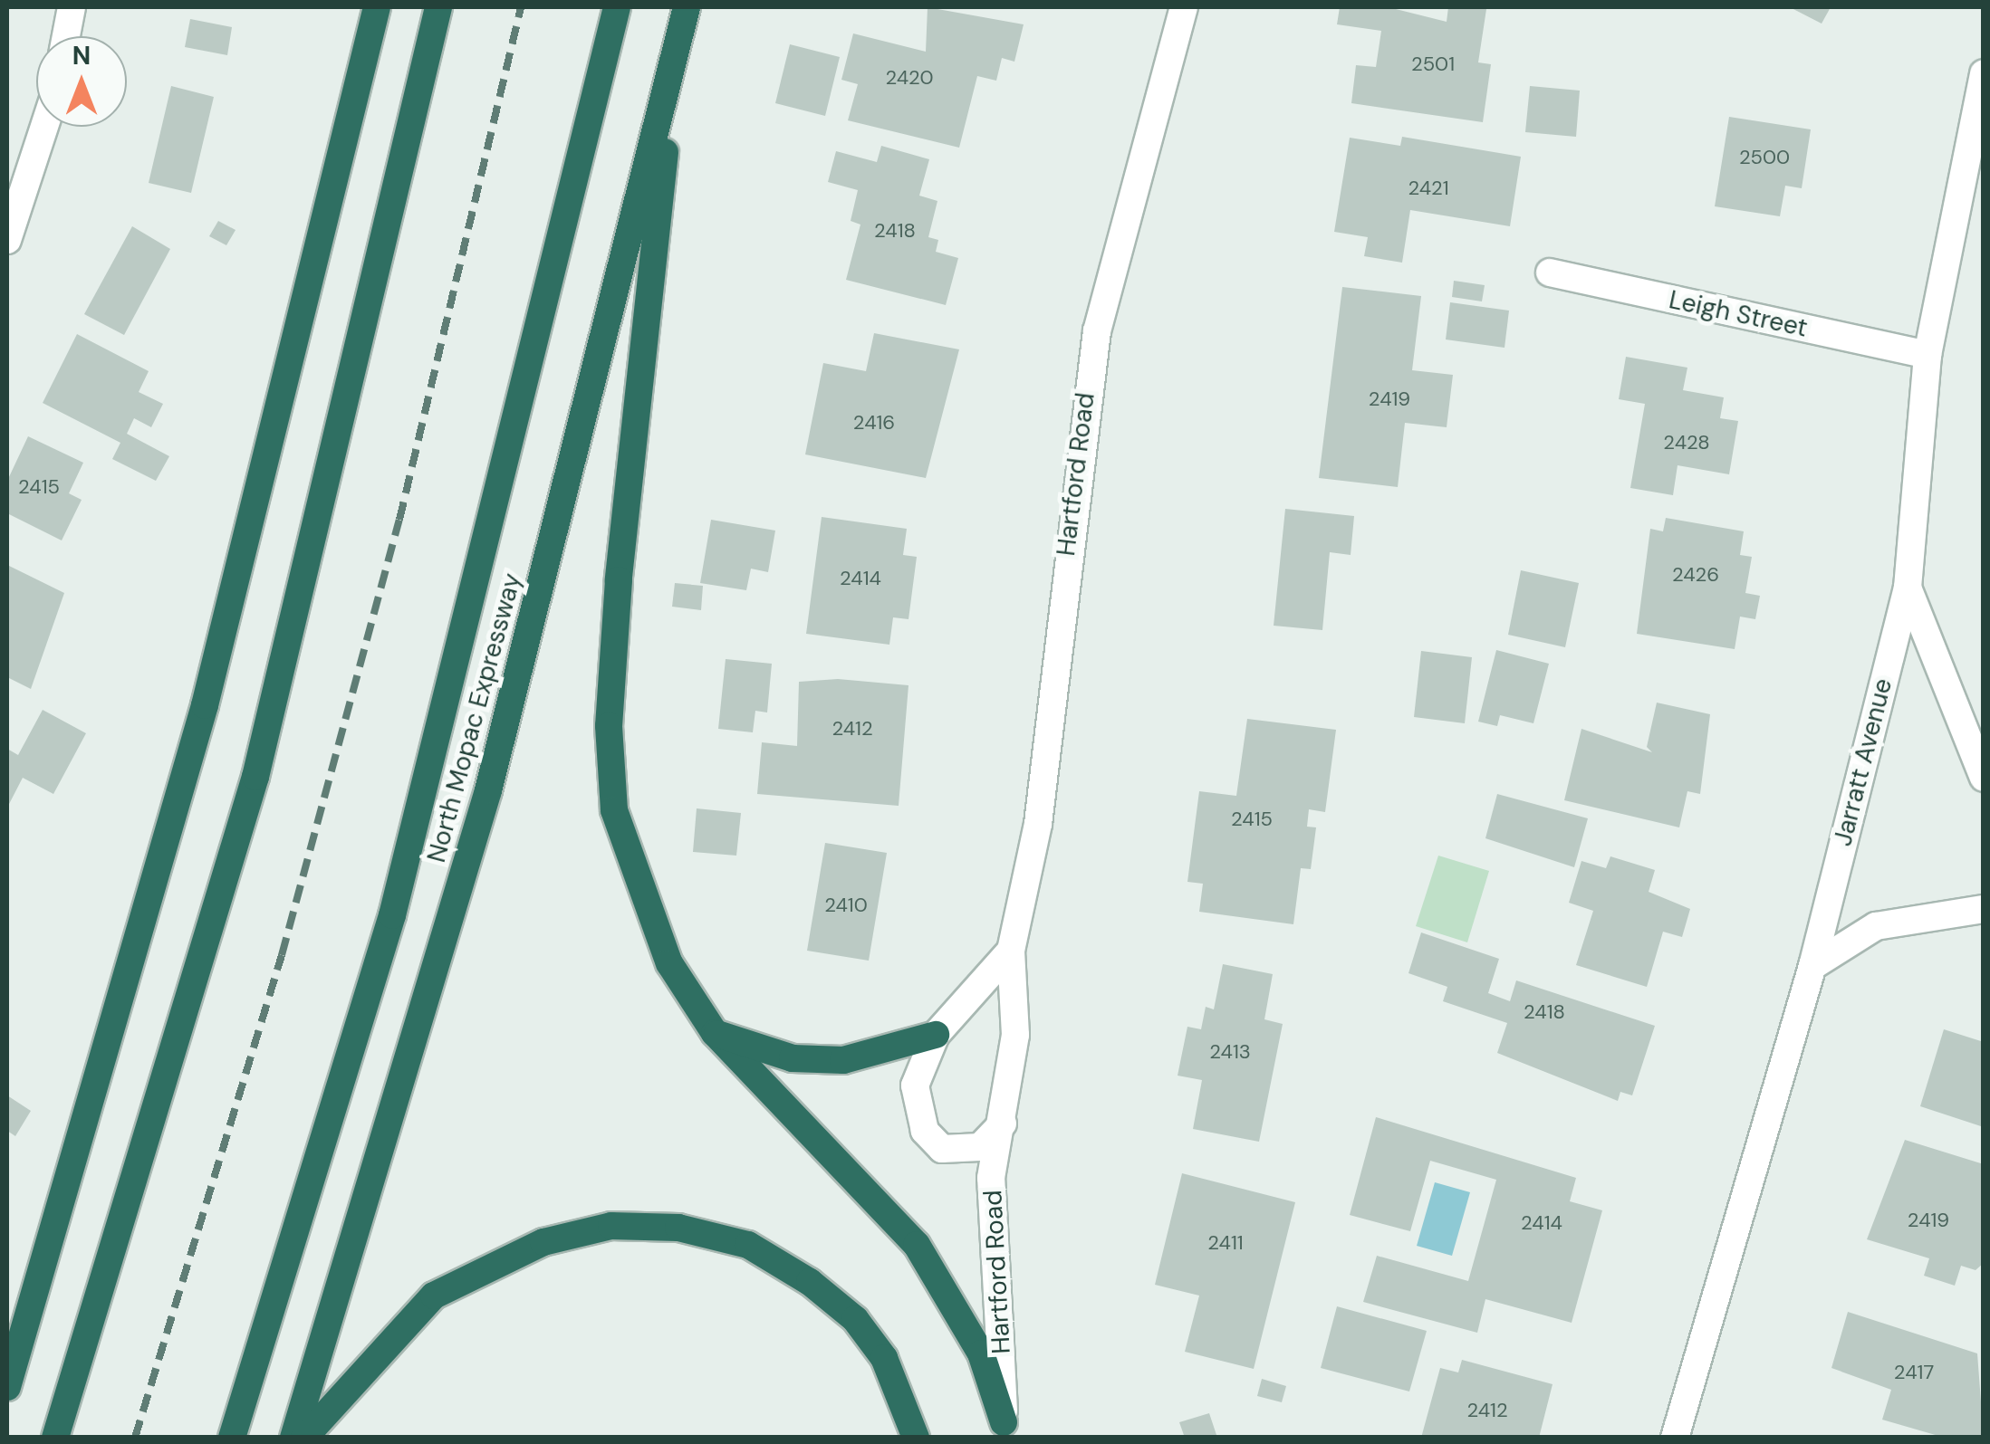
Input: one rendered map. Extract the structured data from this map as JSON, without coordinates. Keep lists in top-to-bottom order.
{
  "streets": {
    "highway": ["North Mopac Expressway"],
    "street": ["Leigh Street", "Hartford Road", "Jarratt Avenue"]
  },
  "crossings": [
    ["Leigh Street", "Jarratt Avenue"]
  ],
  "house_numbers": [
    "2501",
    "2420",
    "2500",
    "2421",
    "2418",
    "2419",
    "2416",
    "2428",
    "2415",
    "2426",
    "2414",
    "2412",
    "2415",
    "2410",
    "2418",
    "2413",
    "2419",
    "2414",
    "2411",
    "2417",
    "2412"
  ],
  "north": "top"
}
